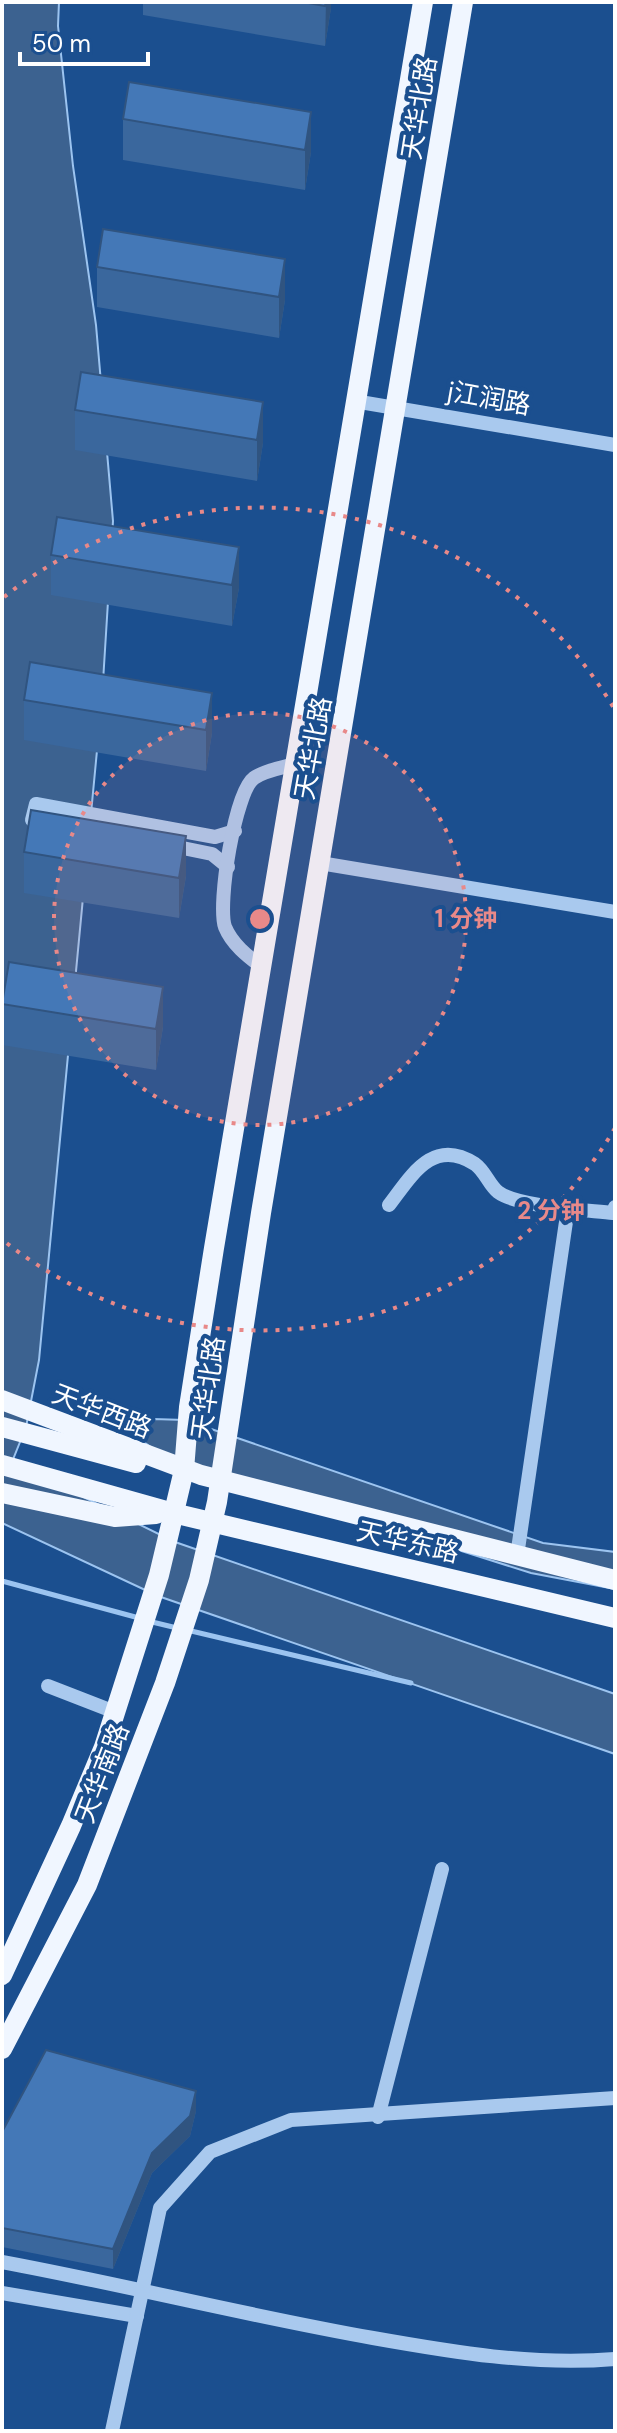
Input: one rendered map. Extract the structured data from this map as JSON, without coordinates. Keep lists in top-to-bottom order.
{
  "streets": {
    "main road": [
      "天华北路",
      "天华西路",
      "天华东路",
      "天华南路"
    ],
    "street": ["j江润路"]
  },
  "crossings": [
    ["天华北路", "j江润路"],
    ["天华北路", "天华西路"],
    ["天华北路", "天华东路"],
    ["天华北路", "天华南路"],
    ["天华西路", "天华东路"],
    ["天华东路", "天华南路"]
  ],
  "scale_bar": "50 m",
  "rings": ["1 分钟", "2 分钟"]
}
